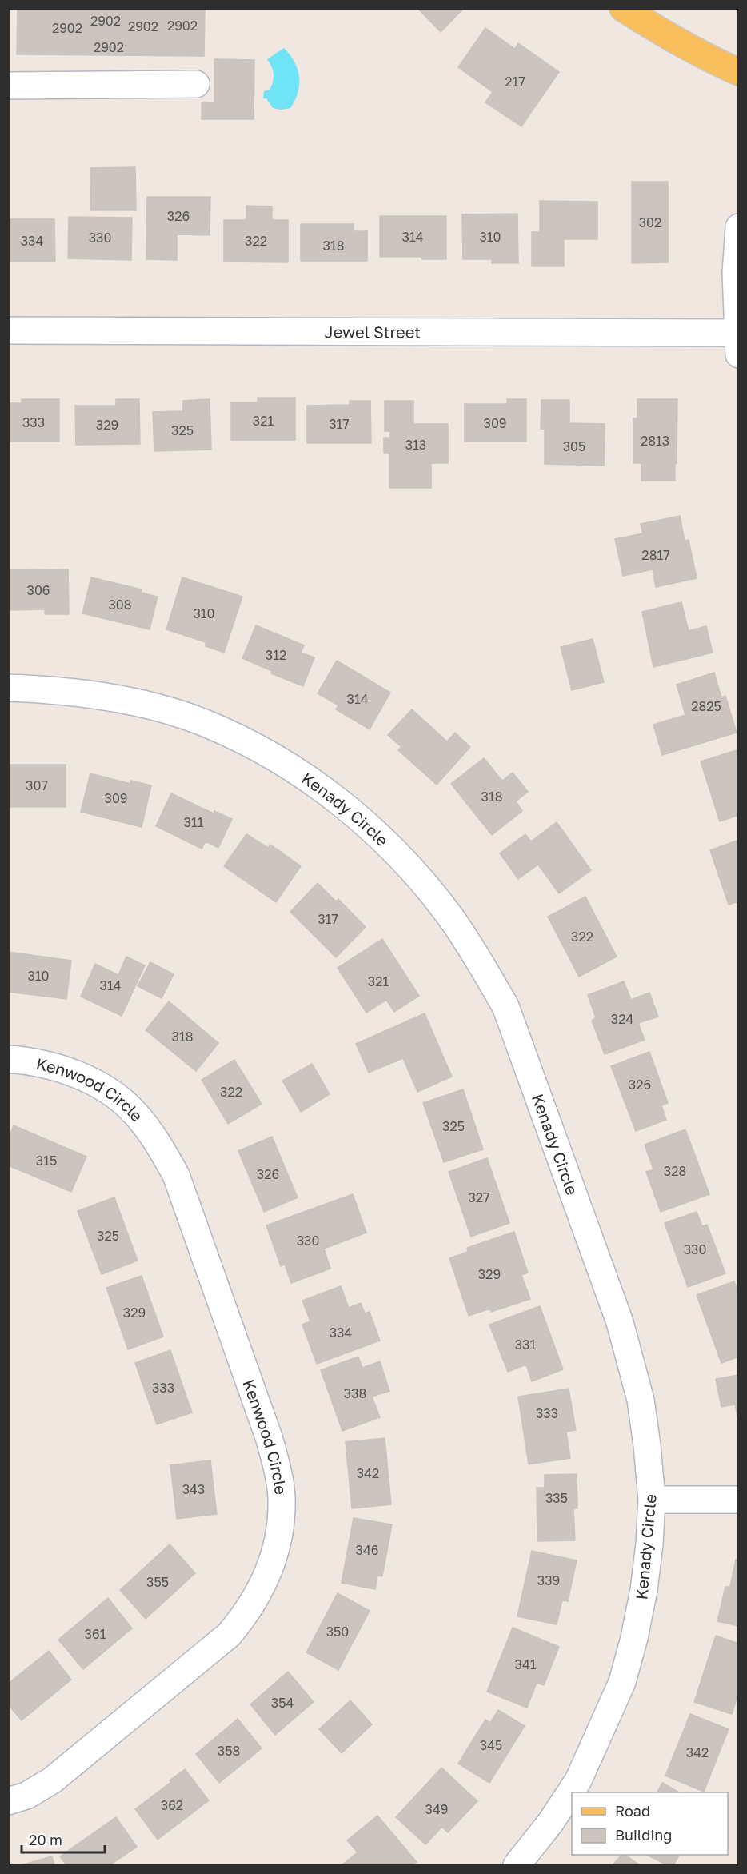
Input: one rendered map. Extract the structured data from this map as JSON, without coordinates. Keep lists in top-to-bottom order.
{
  "streets": {
    "street": ["Jewel Street", "Kenady Circle", "Kenwood Circle"]
  },
  "house_numbers": [
    "2902",
    "2902",
    "2902",
    "2902",
    "2902",
    "217",
    "326",
    "302",
    "314",
    "310",
    "330",
    "334",
    "322",
    "318",
    "321",
    "333",
    "309",
    "317",
    "329",
    "325",
    "2813",
    "313",
    "305",
    "2817",
    "306",
    "308",
    "310",
    "312",
    "314",
    "2825",
    "307",
    "318",
    "309",
    "311",
    "317",
    "322",
    "310",
    "321",
    "314",
    "324",
    "318",
    "326",
    "322",
    "325",
    "315",
    "328",
    "326",
    "327",
    "325",
    "330",
    "330",
    "329",
    "329",
    "334",
    "331",
    "333",
    "338",
    "333",
    "342",
    "343",
    "335",
    "346",
    "339",
    "355",
    "350",
    "361",
    "341",
    "354",
    "345",
    "358",
    "342",
    "362",
    "349"
  ],
  "legend": ["Road", "Building"],
  "scale_bar": "20 m"
}
